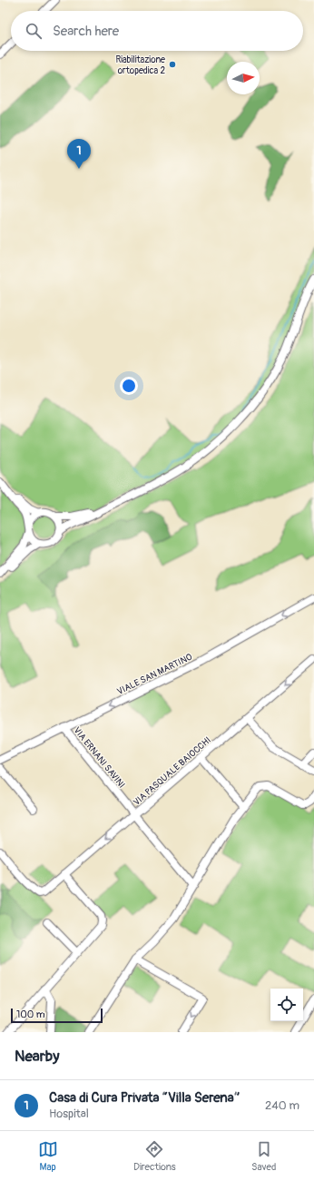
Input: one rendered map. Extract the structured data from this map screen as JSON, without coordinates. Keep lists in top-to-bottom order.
{
  "streets": {
    "street": ["VIALE SAN MARTINO", "VIA ERNANI SAVINI", "VIA PASQUALE BAIOCCHI"]
  },
  "crossings": [
    ["VIALE SAN MARTINO", "VIA ERNANI SAVINI"],
    ["VIA ERNANI SAVINI", "VIA PASQUALE BAIOCCHI"]
  ],
  "one_way": ["VIALE SAN MARTINO", "VIA PASQUALE BAIOCCHI"],
  "places": ["Riabilitazione ortopedica 2"],
  "scale_bar": "100 m",
  "north": "right",
  "page": {
    "search": "Search here",
    "pins": "1",
    "scale": "100 m",
    "heading": "Nearby",
    "list": [
      {
        "mark": "1",
        "name": "Casa di Cura Privata “Villa Serena”",
        "note": "Hospital",
        "value": "240 m"
      }
    ],
    "nav": ["Map", "Directions", "Saved"]
  }
}
